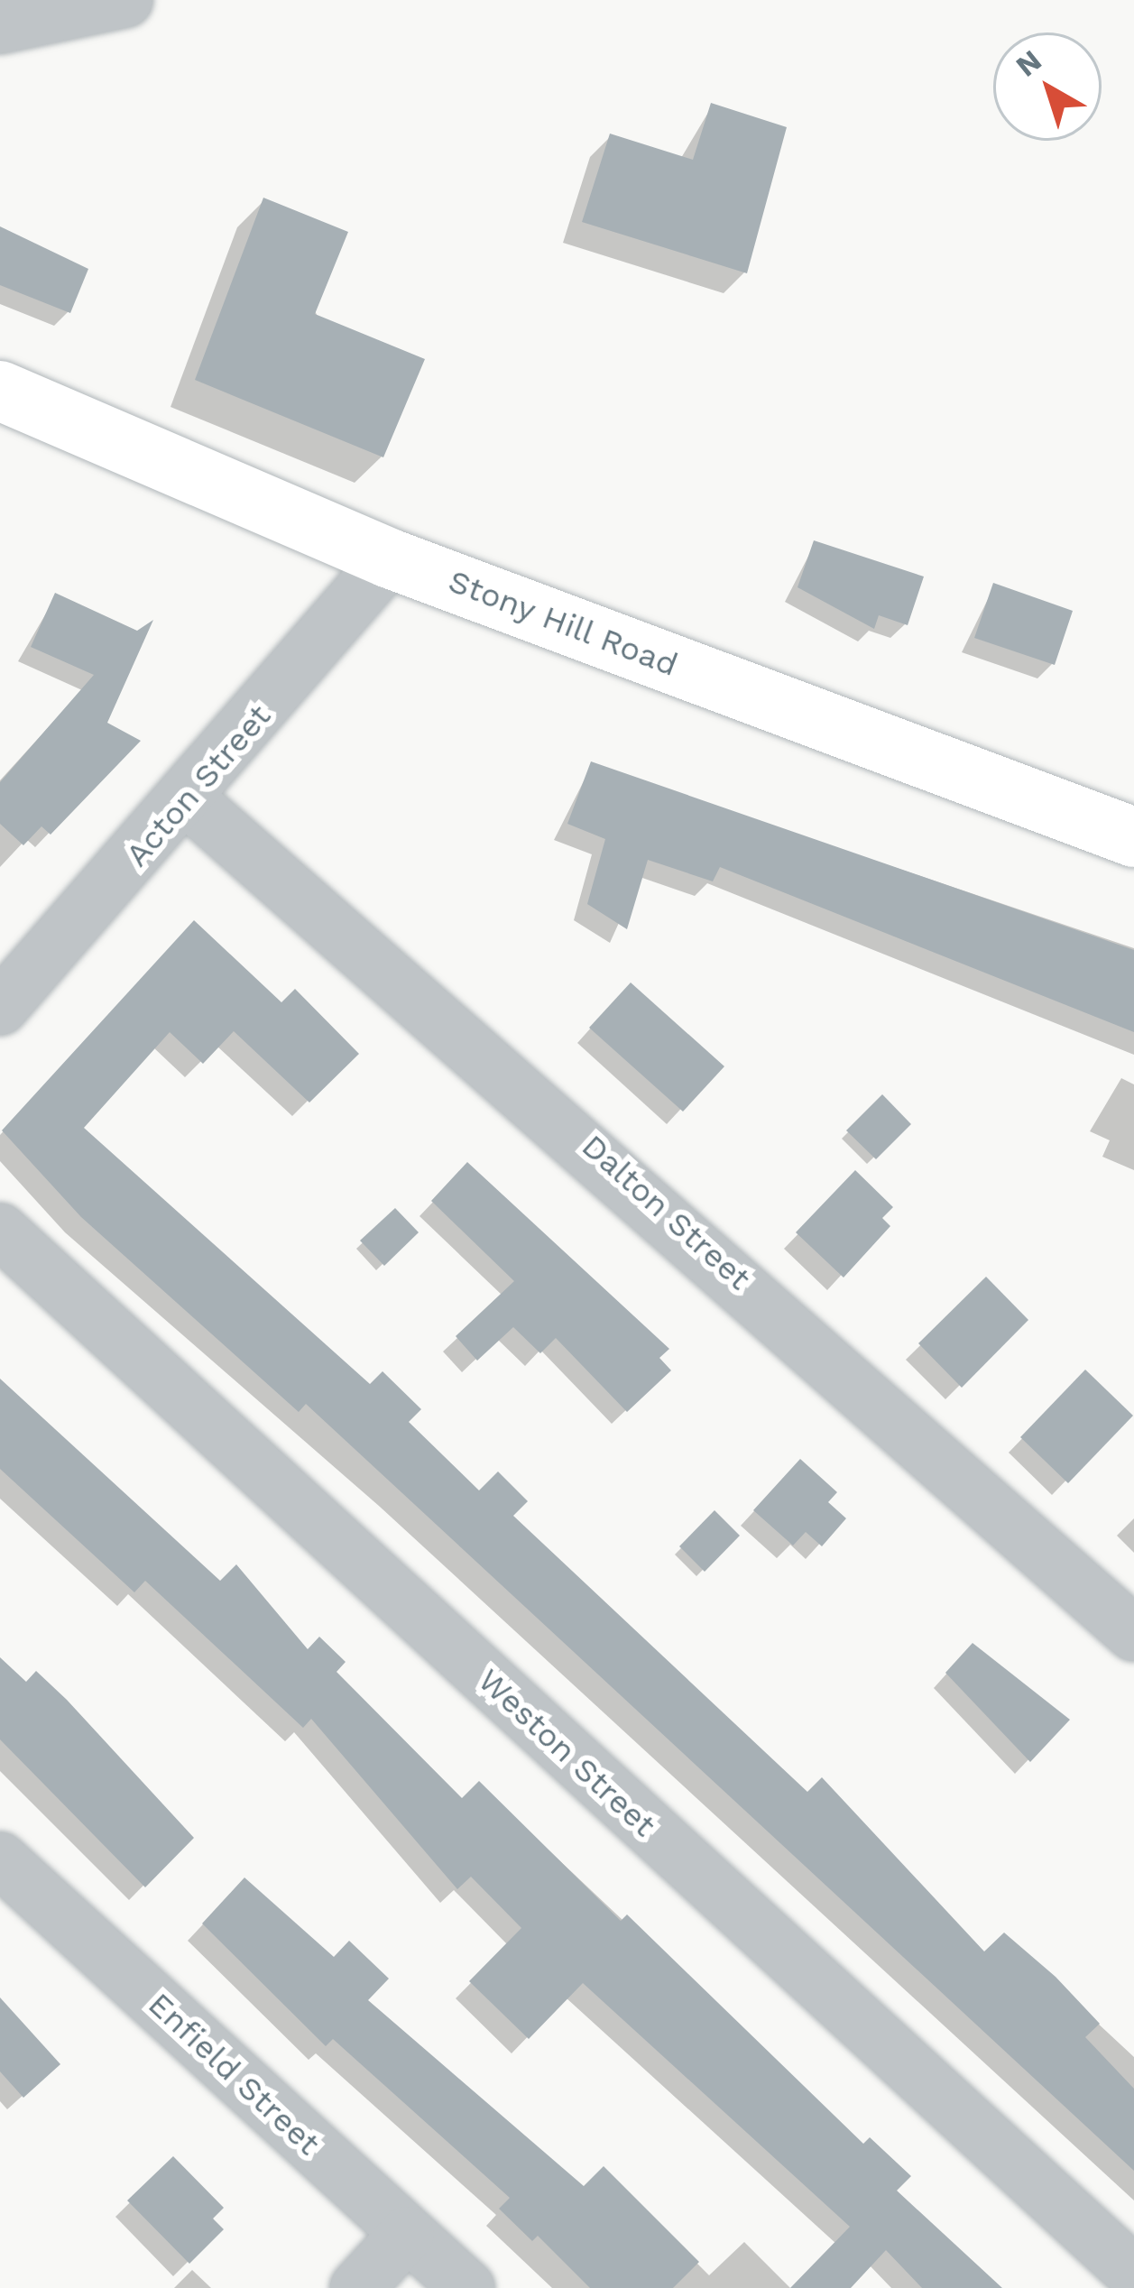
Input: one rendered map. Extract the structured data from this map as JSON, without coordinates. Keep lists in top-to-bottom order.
{
  "streets": {
    "main road": ["Stony Hill Road"],
    "street": [
      "Acton Street",
      "Dalton Street",
      "Weston Street",
      "Enfield Street"
    ]
  },
  "crossings": [
    ["Stony Hill Road", "Acton Street"],
    ["Acton Street", "Dalton Street"]
  ],
  "north": "top left"
}
